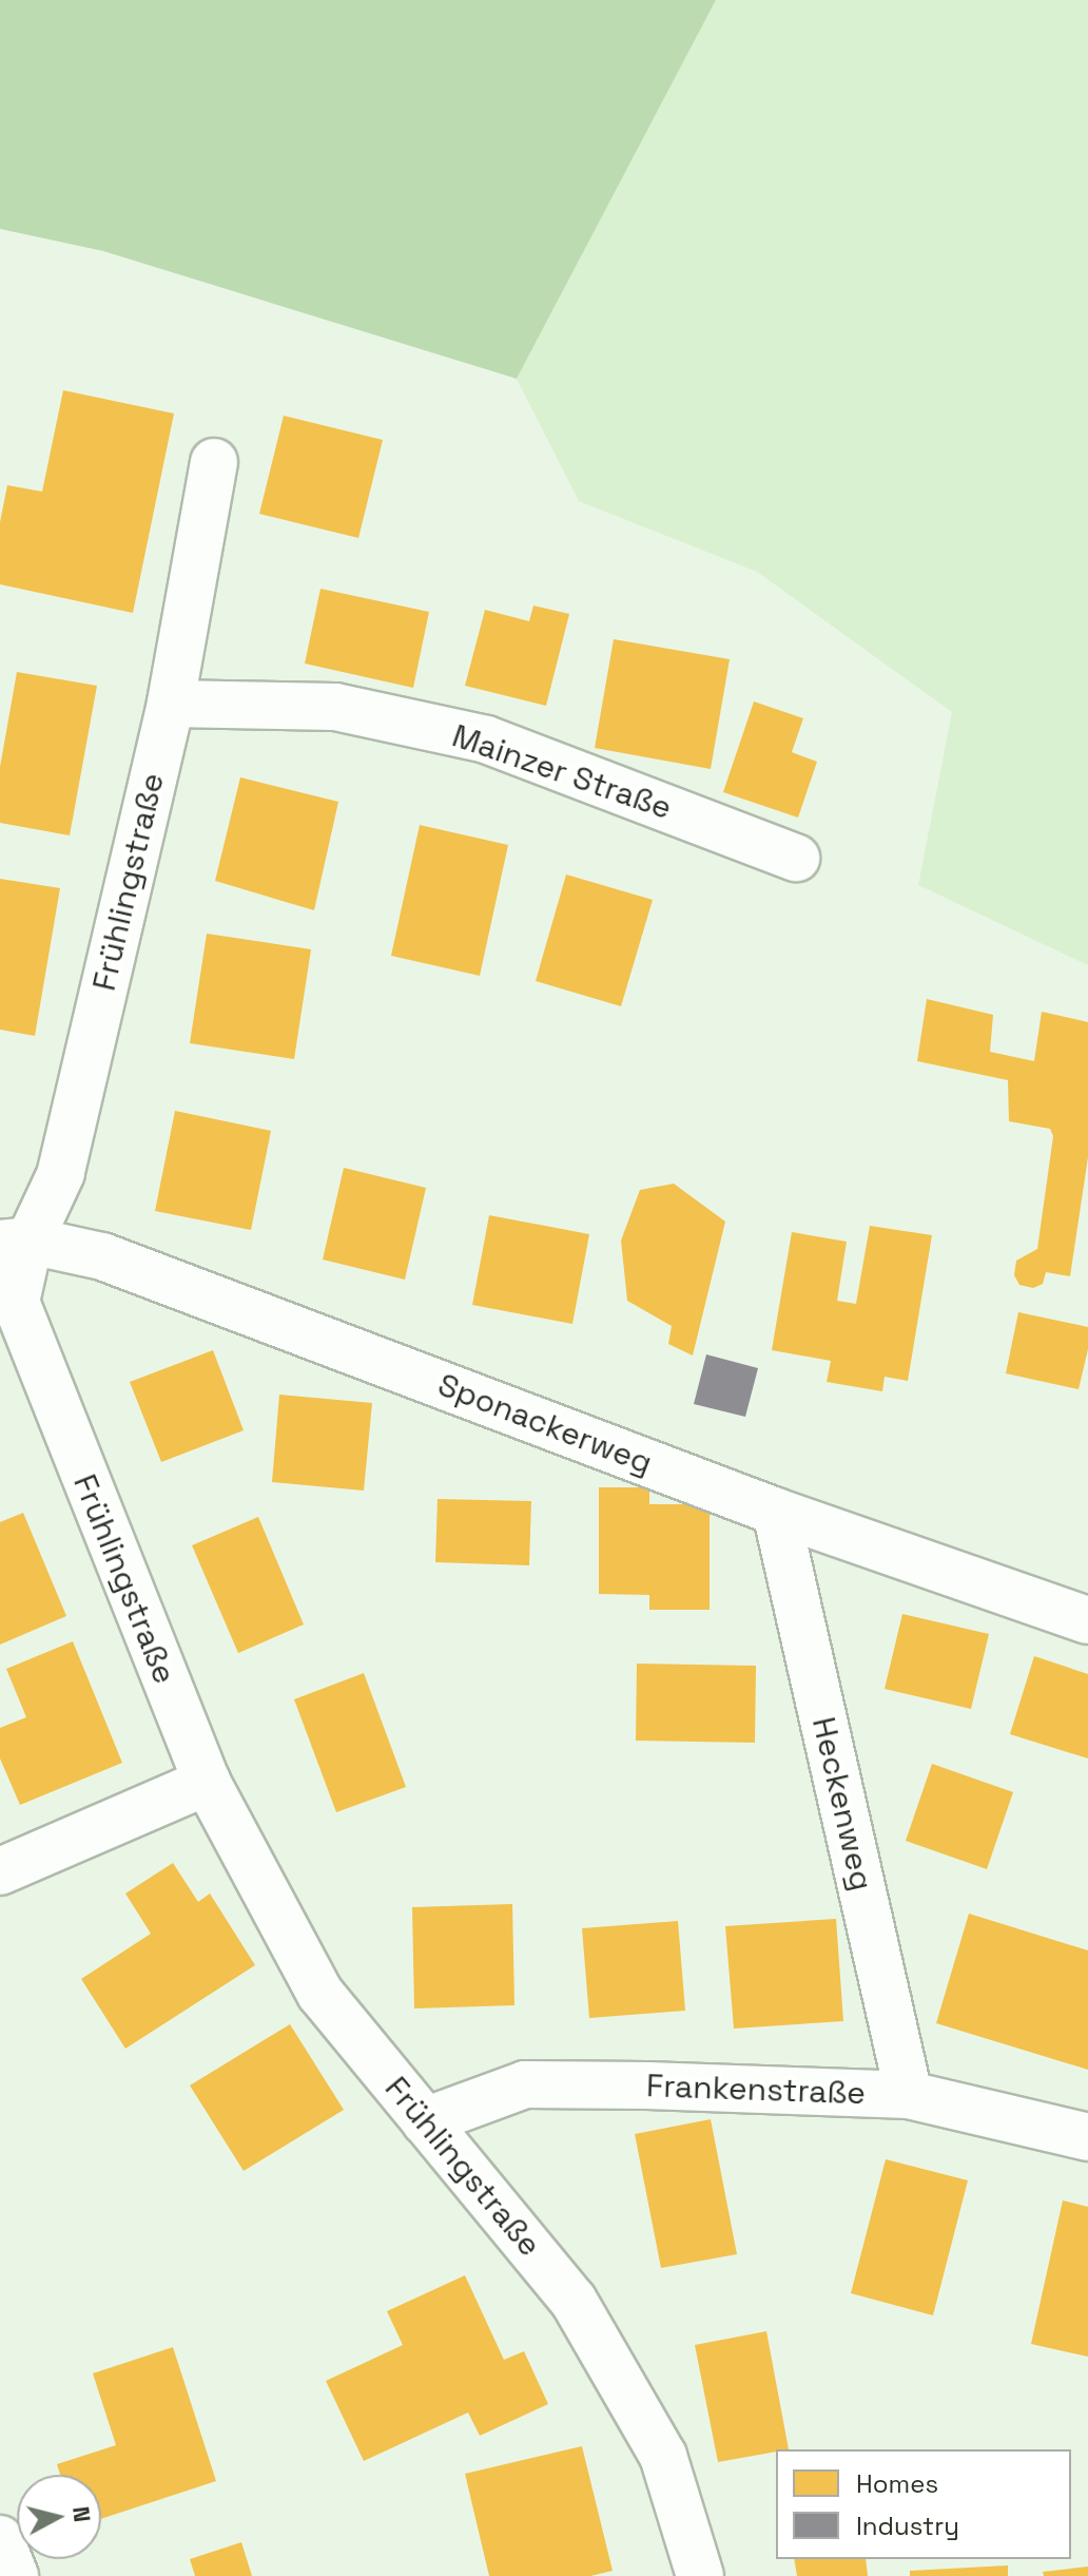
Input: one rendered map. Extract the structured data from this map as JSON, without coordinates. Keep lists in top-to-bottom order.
{
  "streets": {
    "street": [
      "Mainzer Straße",
      "Frühlingstraße",
      "Sponackerweg",
      "Heckenweg",
      "Frankenstraße"
    ]
  },
  "crossings": [
    ["Mainzer Straße", "Frühlingstraße"],
    ["Frühlingstraße", "Sponackerweg"],
    ["Frühlingstraße", "Frankenstraße"],
    ["Sponackerweg", "Heckenweg"],
    ["Heckenweg", "Frankenstraße"]
  ],
  "legend": ["Homes", "Industry"],
  "north": "right"
}
